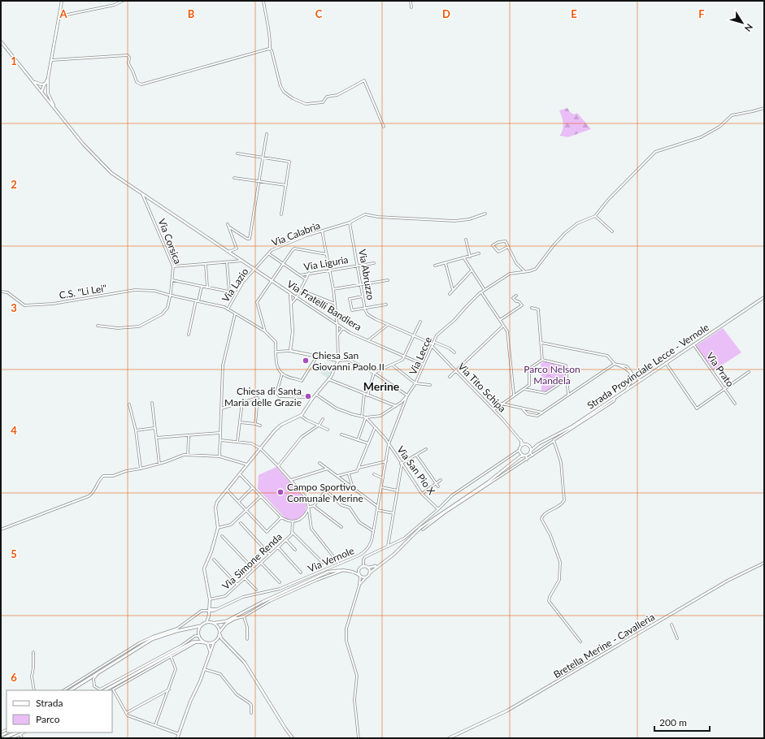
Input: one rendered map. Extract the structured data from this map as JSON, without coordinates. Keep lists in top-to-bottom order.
{
  "streets": {
    "street": [
      "Via Calabria",
      "Via Corsica",
      "Via Liguria",
      "Via Abruzzo",
      "Via Lazio",
      "C.S. \"Li Lei\"",
      "Via Fratelli Bandiera",
      "Via Lecce",
      "Strada Provinciale Lecce - Vernole",
      "Via Prato",
      "Via Tito Schipa",
      "Via San Pio X",
      "Via Vernole",
      "Via Simone Renda",
      "Bretella Merine - Cavalleria"
    ]
  },
  "crossings": [
    ["Via Calabria", "Via Abruzzo"],
    ["Via Calabria", "Via Lazio"],
    ["Via Calabria", "Via Fratelli Bandiera"],
    ["Via Corsica", "C.S. \"Li Lei\""],
    ["Via Corsica", "Via Fratelli Bandiera"],
    ["Via Liguria", "Via Abruzzo"],
    ["Via Lazio", "C.S. \"Li Lei\""],
    ["Via Lazio", "Via Fratelli Bandiera"],
    ["Via Fratelli Bandiera", "Via Lecce"],
    ["Via Lecce", "Via Tito Schipa"],
    ["Via Lecce", "Via Vernole"],
    ["Strada Provinciale Lecce - Vernole", "Via Prato"],
    ["Strada Provinciale Lecce - Vernole", "Via Tito Schipa"],
    ["Via San Pio X", "Via Vernole"]
  ],
  "districts": ["Merine"],
  "parks": ["Parco Nelson Mandela"],
  "places": ["Chiesa San Giovanni Paolo II", "Chiesa di Santa Maria delle Grazie", "Campo Sportivo Comunale Merine"],
  "legend": ["Strada", "Parco"],
  "scale_bar": "200 m",
  "north": "bottom right",
  "grid": {
    "columns": [
      "A",
      "B",
      "C",
      "D",
      "E",
      "F"
    ],
    "rows": [
      "1",
      "2",
      "3",
      "4",
      "5",
      "6"
    ]
  }
}
